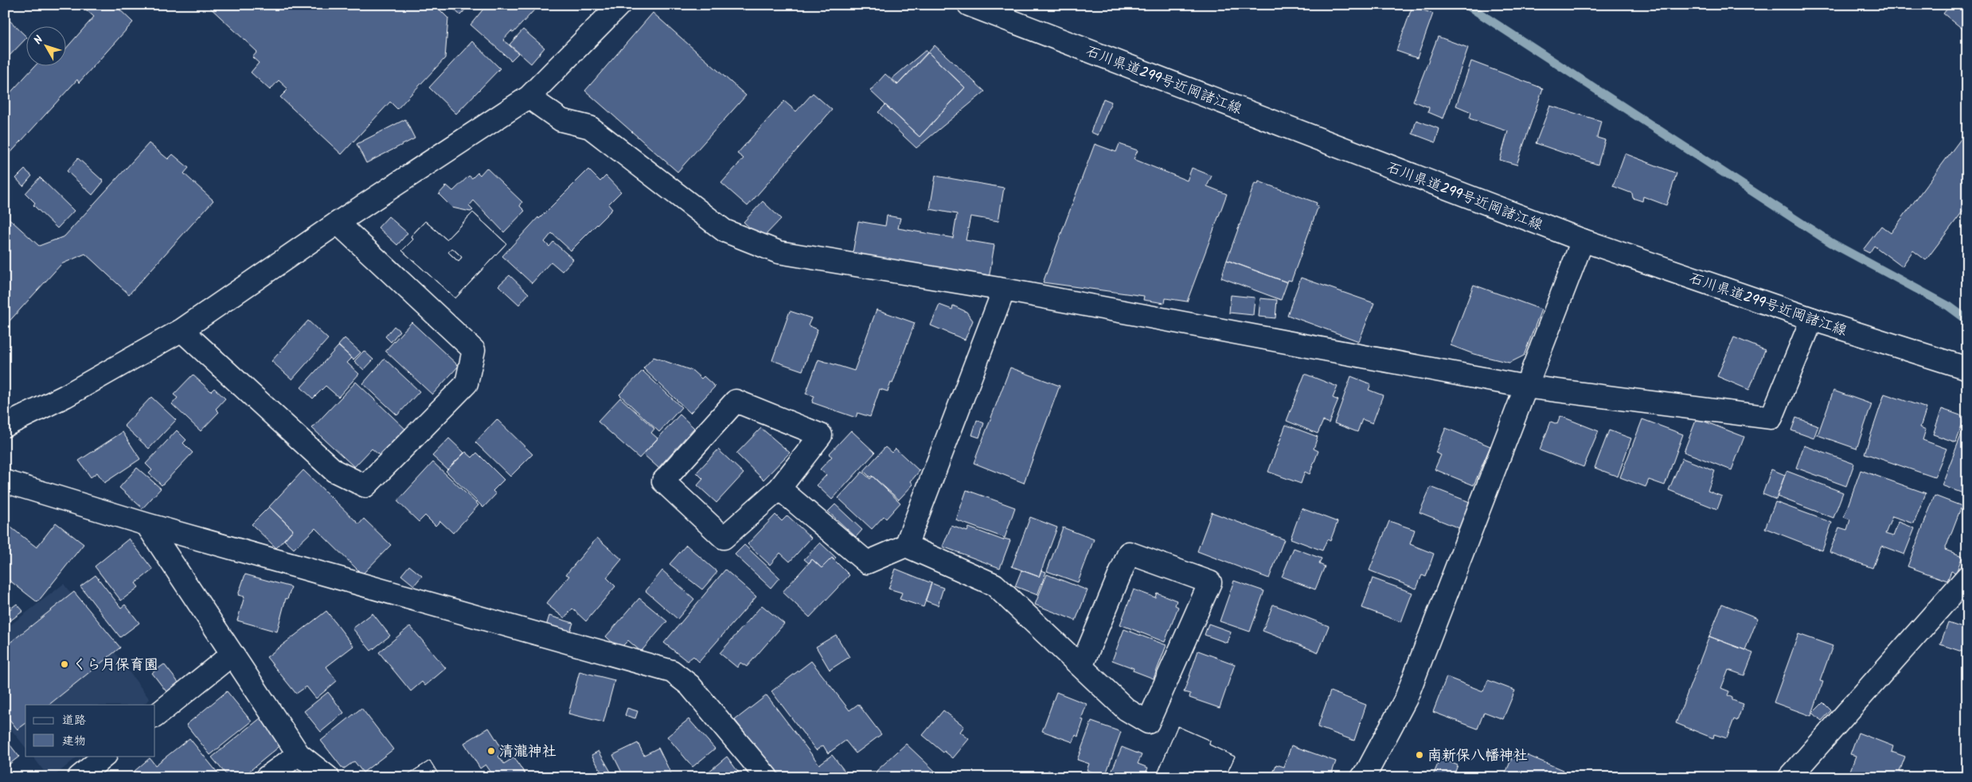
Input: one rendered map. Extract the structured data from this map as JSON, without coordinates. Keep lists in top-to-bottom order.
{
  "streets": {
    "street": ["石川県道299号近岡諸江線"]
  },
  "places": ["くら月保育園", "清瀧神社", "南新保八幡神社"],
  "legend": ["道路", "建物"],
  "north": "top left"
}
